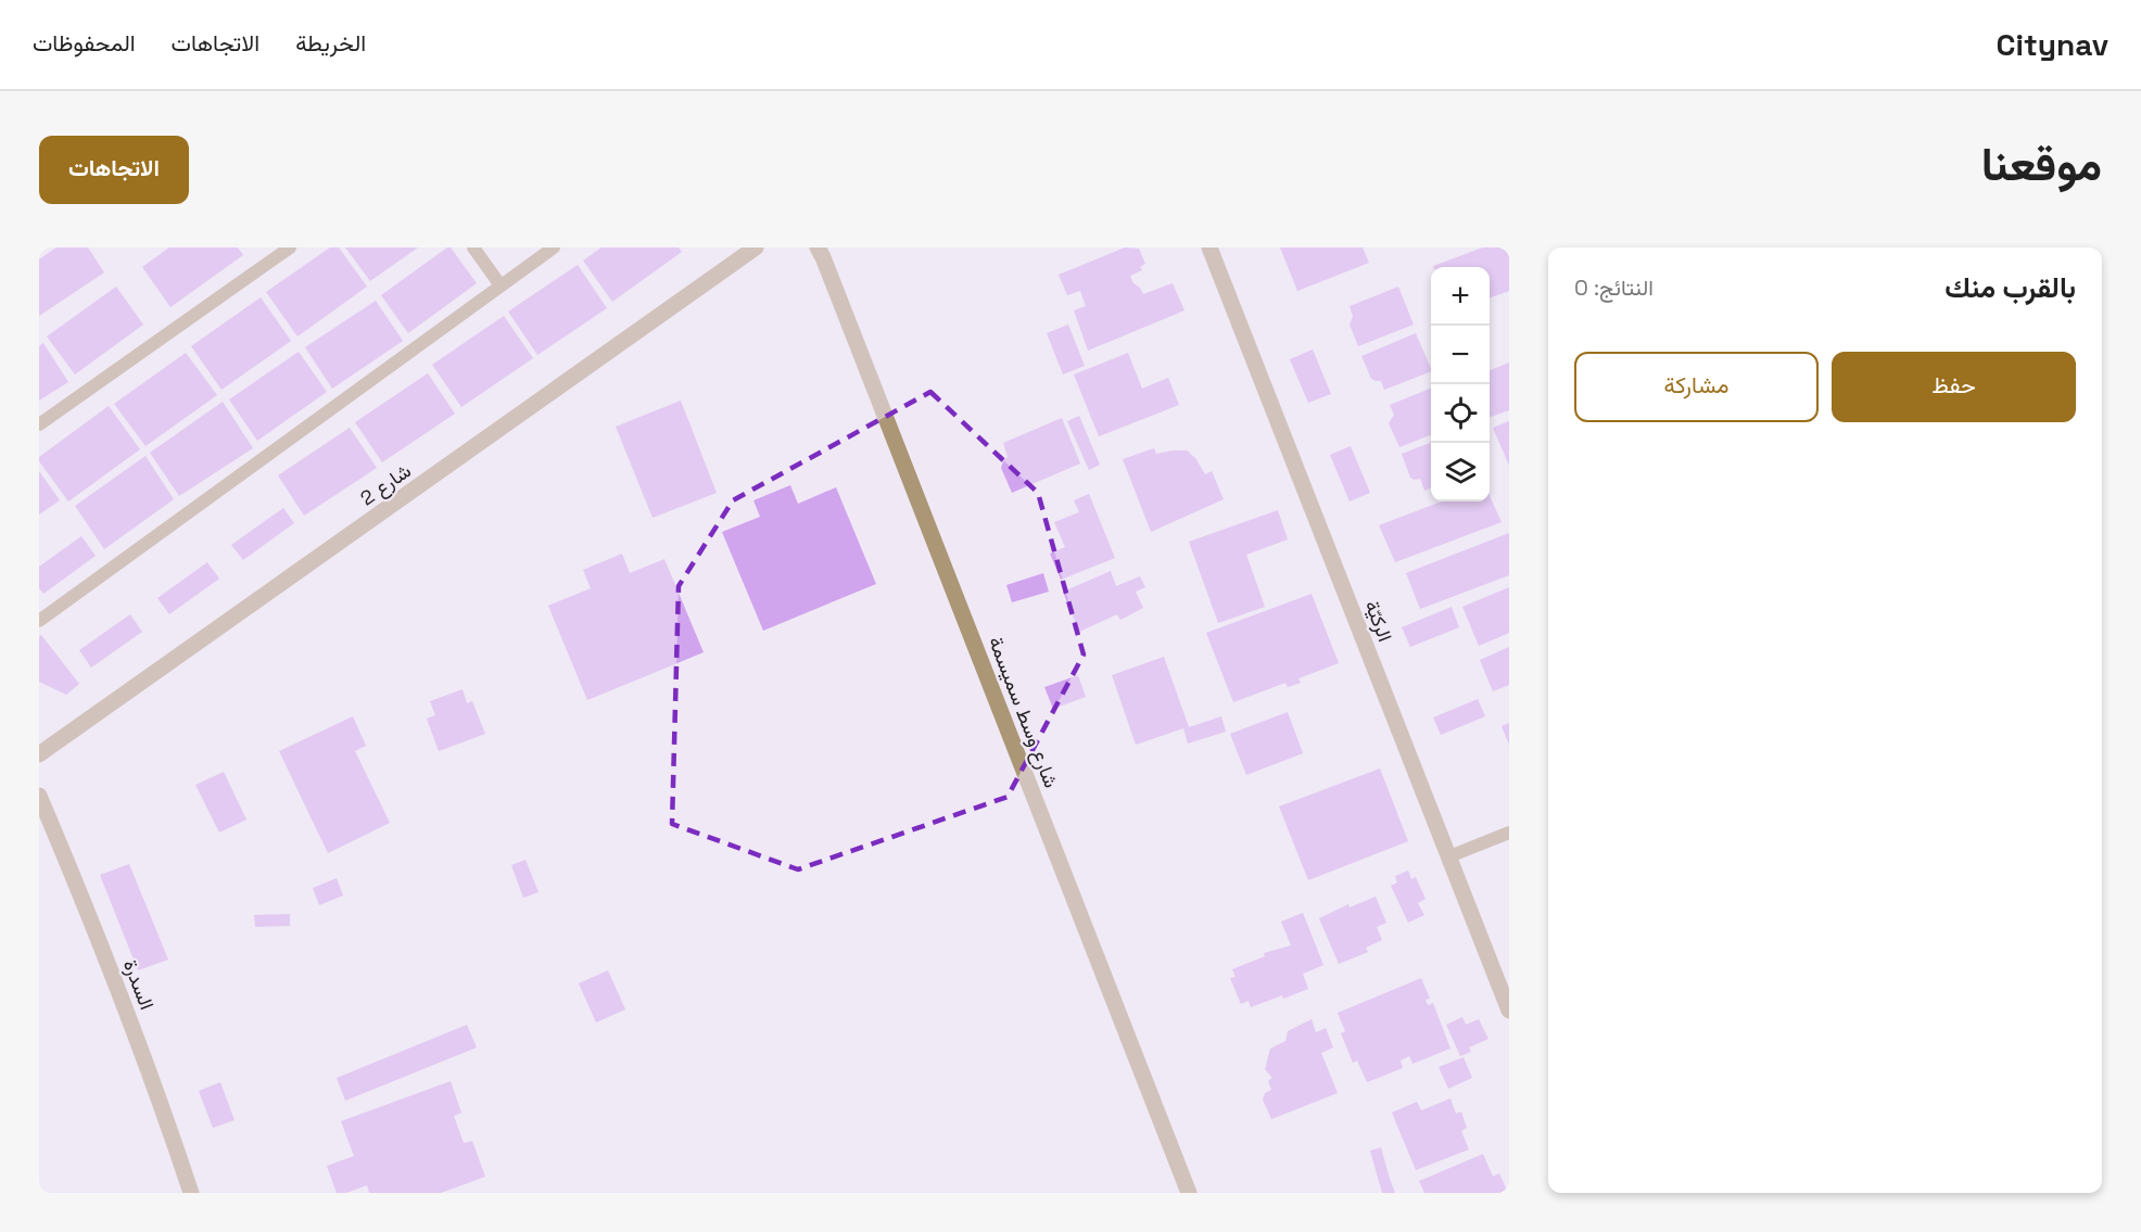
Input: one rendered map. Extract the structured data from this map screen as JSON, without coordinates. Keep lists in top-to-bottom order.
{
  "streets": {
    "street": [
      "شارع 2",
      "الركيّة",
      "شارع وسط سميسمة",
      "السدرة"
    ]
  },
  "page": {
    "header": "Citynav",
    "nav": ["الخريطة", "الاتجاهات", "المحفوظات"],
    "title": "موقعنا",
    "buttons": [
      "الاتجاهات",
      ["حفظ", "مشاركة"]
    ],
    "heading": ["بالقرب منك", "النتائج: 0"],
    "map_buttons": ["+", "−"]
  }
}
